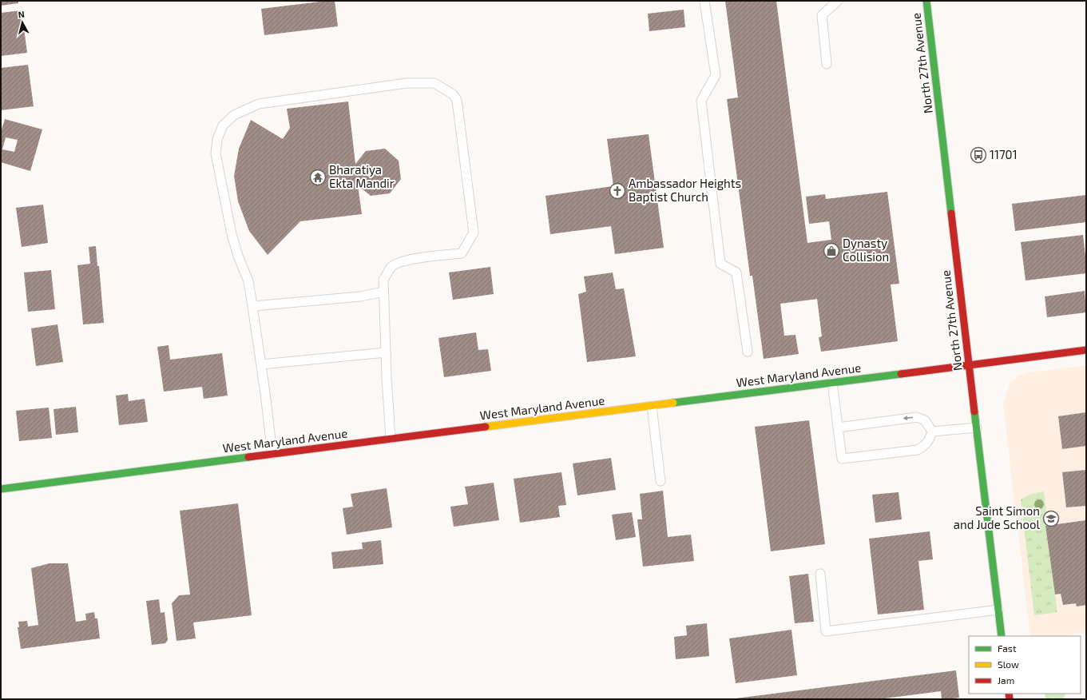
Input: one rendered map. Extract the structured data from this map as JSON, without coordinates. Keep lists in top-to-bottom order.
{
  "streets": {
    "street": ["North 27th Avenue", "West Maryland Avenue"]
  },
  "crossings": [
    ["North 27th Avenue", "West Maryland Avenue"]
  ],
  "places": {
    "bus stop": ["11701"],
    "temple": ["Bharatiya Ekta Mandir"],
    "church": ["Ambassador Heights Baptist Church"],
    "shop": ["Dynasty Collision"],
    "school or university": ["Saint Simon and Jude School"]
  },
  "legend": ["Fast", "Slow", "Jam"],
  "north": "top"
}
